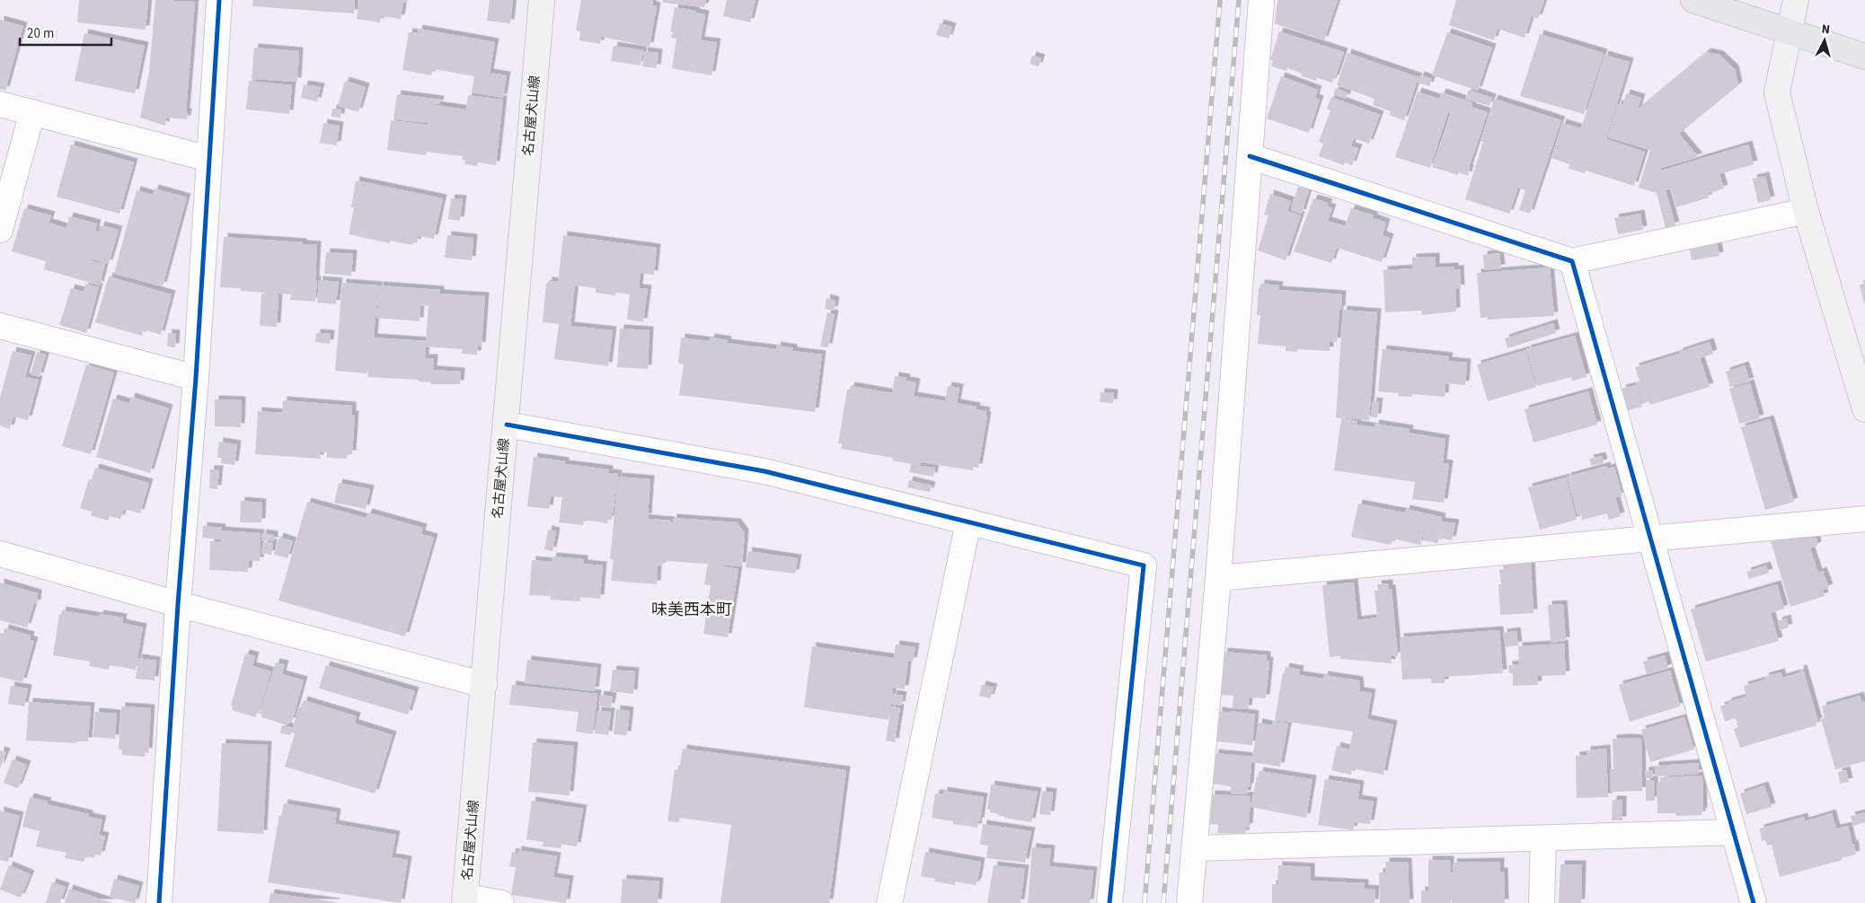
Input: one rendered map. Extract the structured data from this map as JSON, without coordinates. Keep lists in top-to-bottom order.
{
  "streets": {
    "main road": ["名古屋犬山線"]
  },
  "districts": ["味美西本町"],
  "scale_bar": "20 m",
  "north": "top"
}
